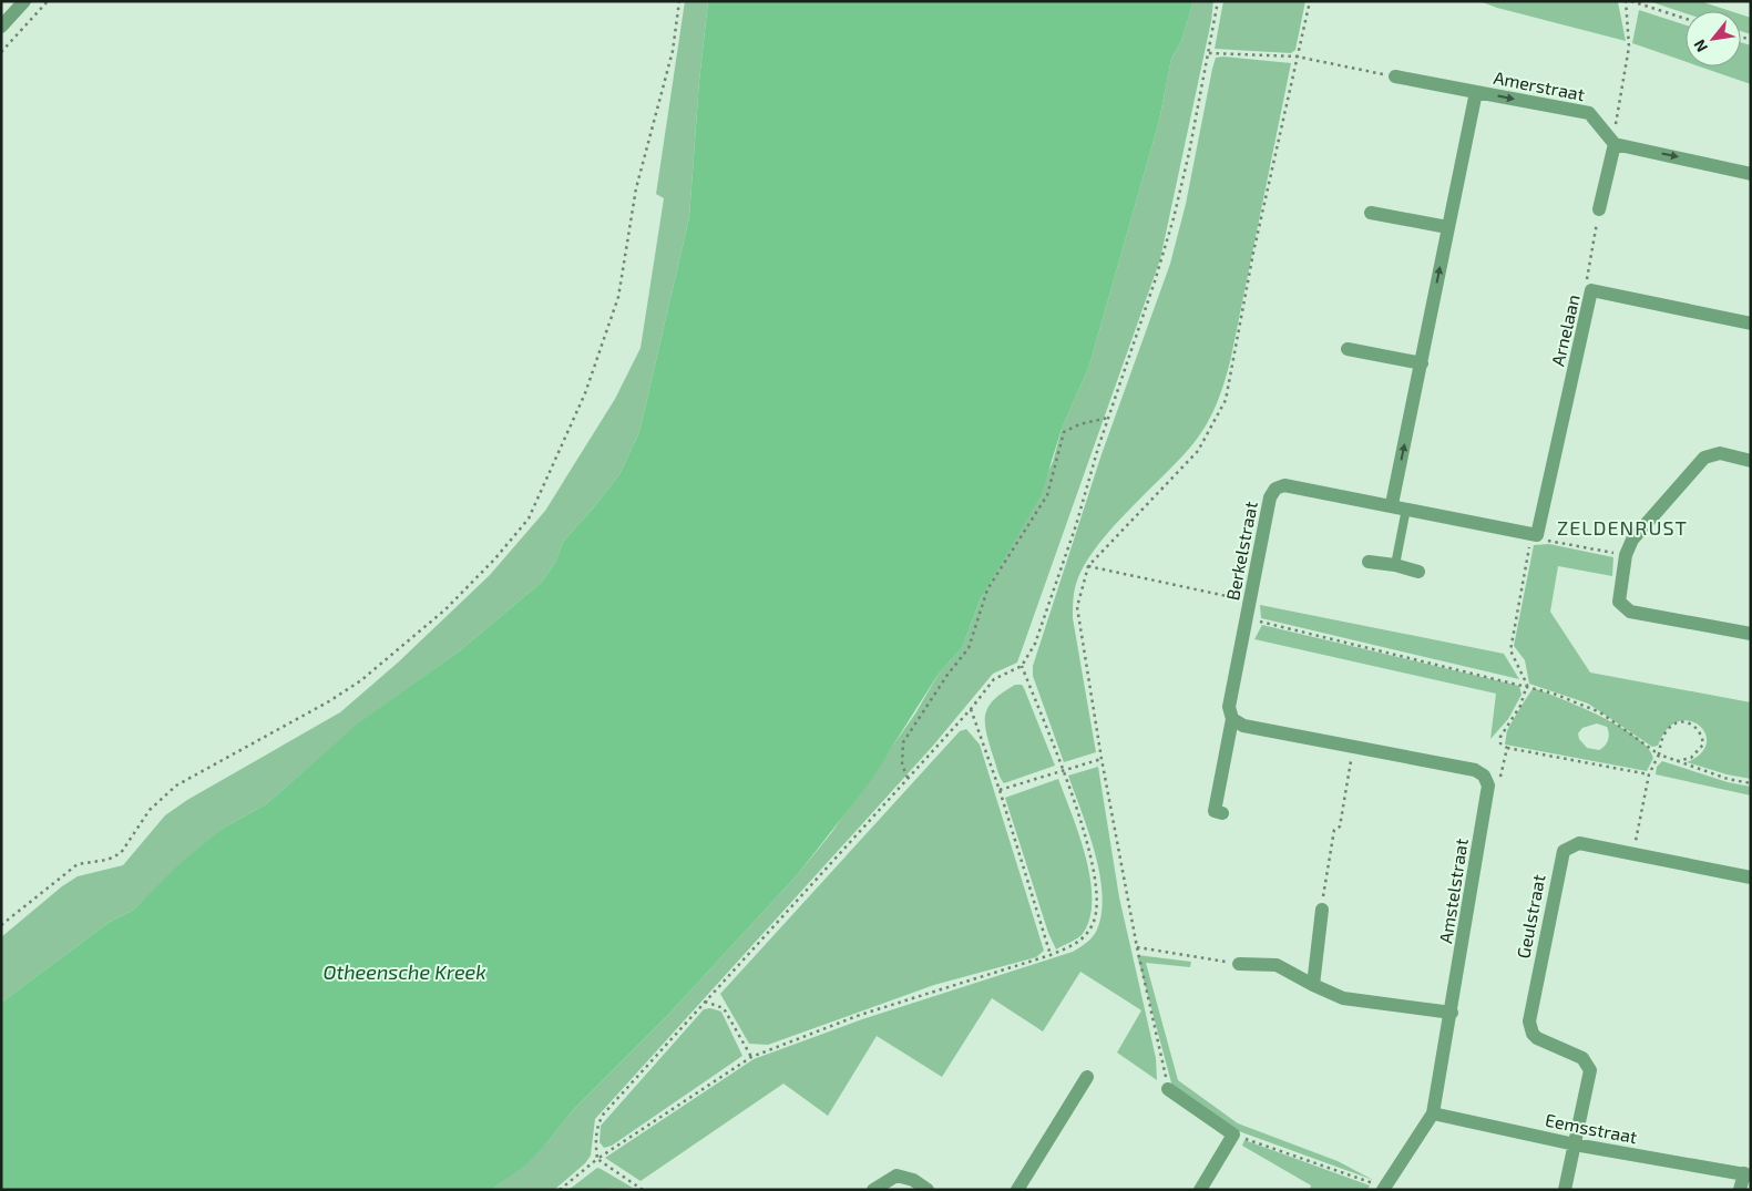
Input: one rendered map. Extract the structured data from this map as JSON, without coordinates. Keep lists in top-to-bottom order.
{
  "streets": {
    "street": [
      "Amerstraat",
      "Arnelaan",
      "Berkelstraat",
      "Amstelstraat",
      "Geulstraat",
      "Eemsstraat"
    ]
  },
  "crossings": [
    ["Amerstraat", "Berkelstraat"],
    ["Arnelaan", "Berkelstraat"],
    ["Amstelstraat", "Eemsstraat"],
    ["Geulstraat", "Eemsstraat"]
  ],
  "districts": ["ZELDENRUST"],
  "water": ["Otheensche Kreek"],
  "north": "bottom left"
}
